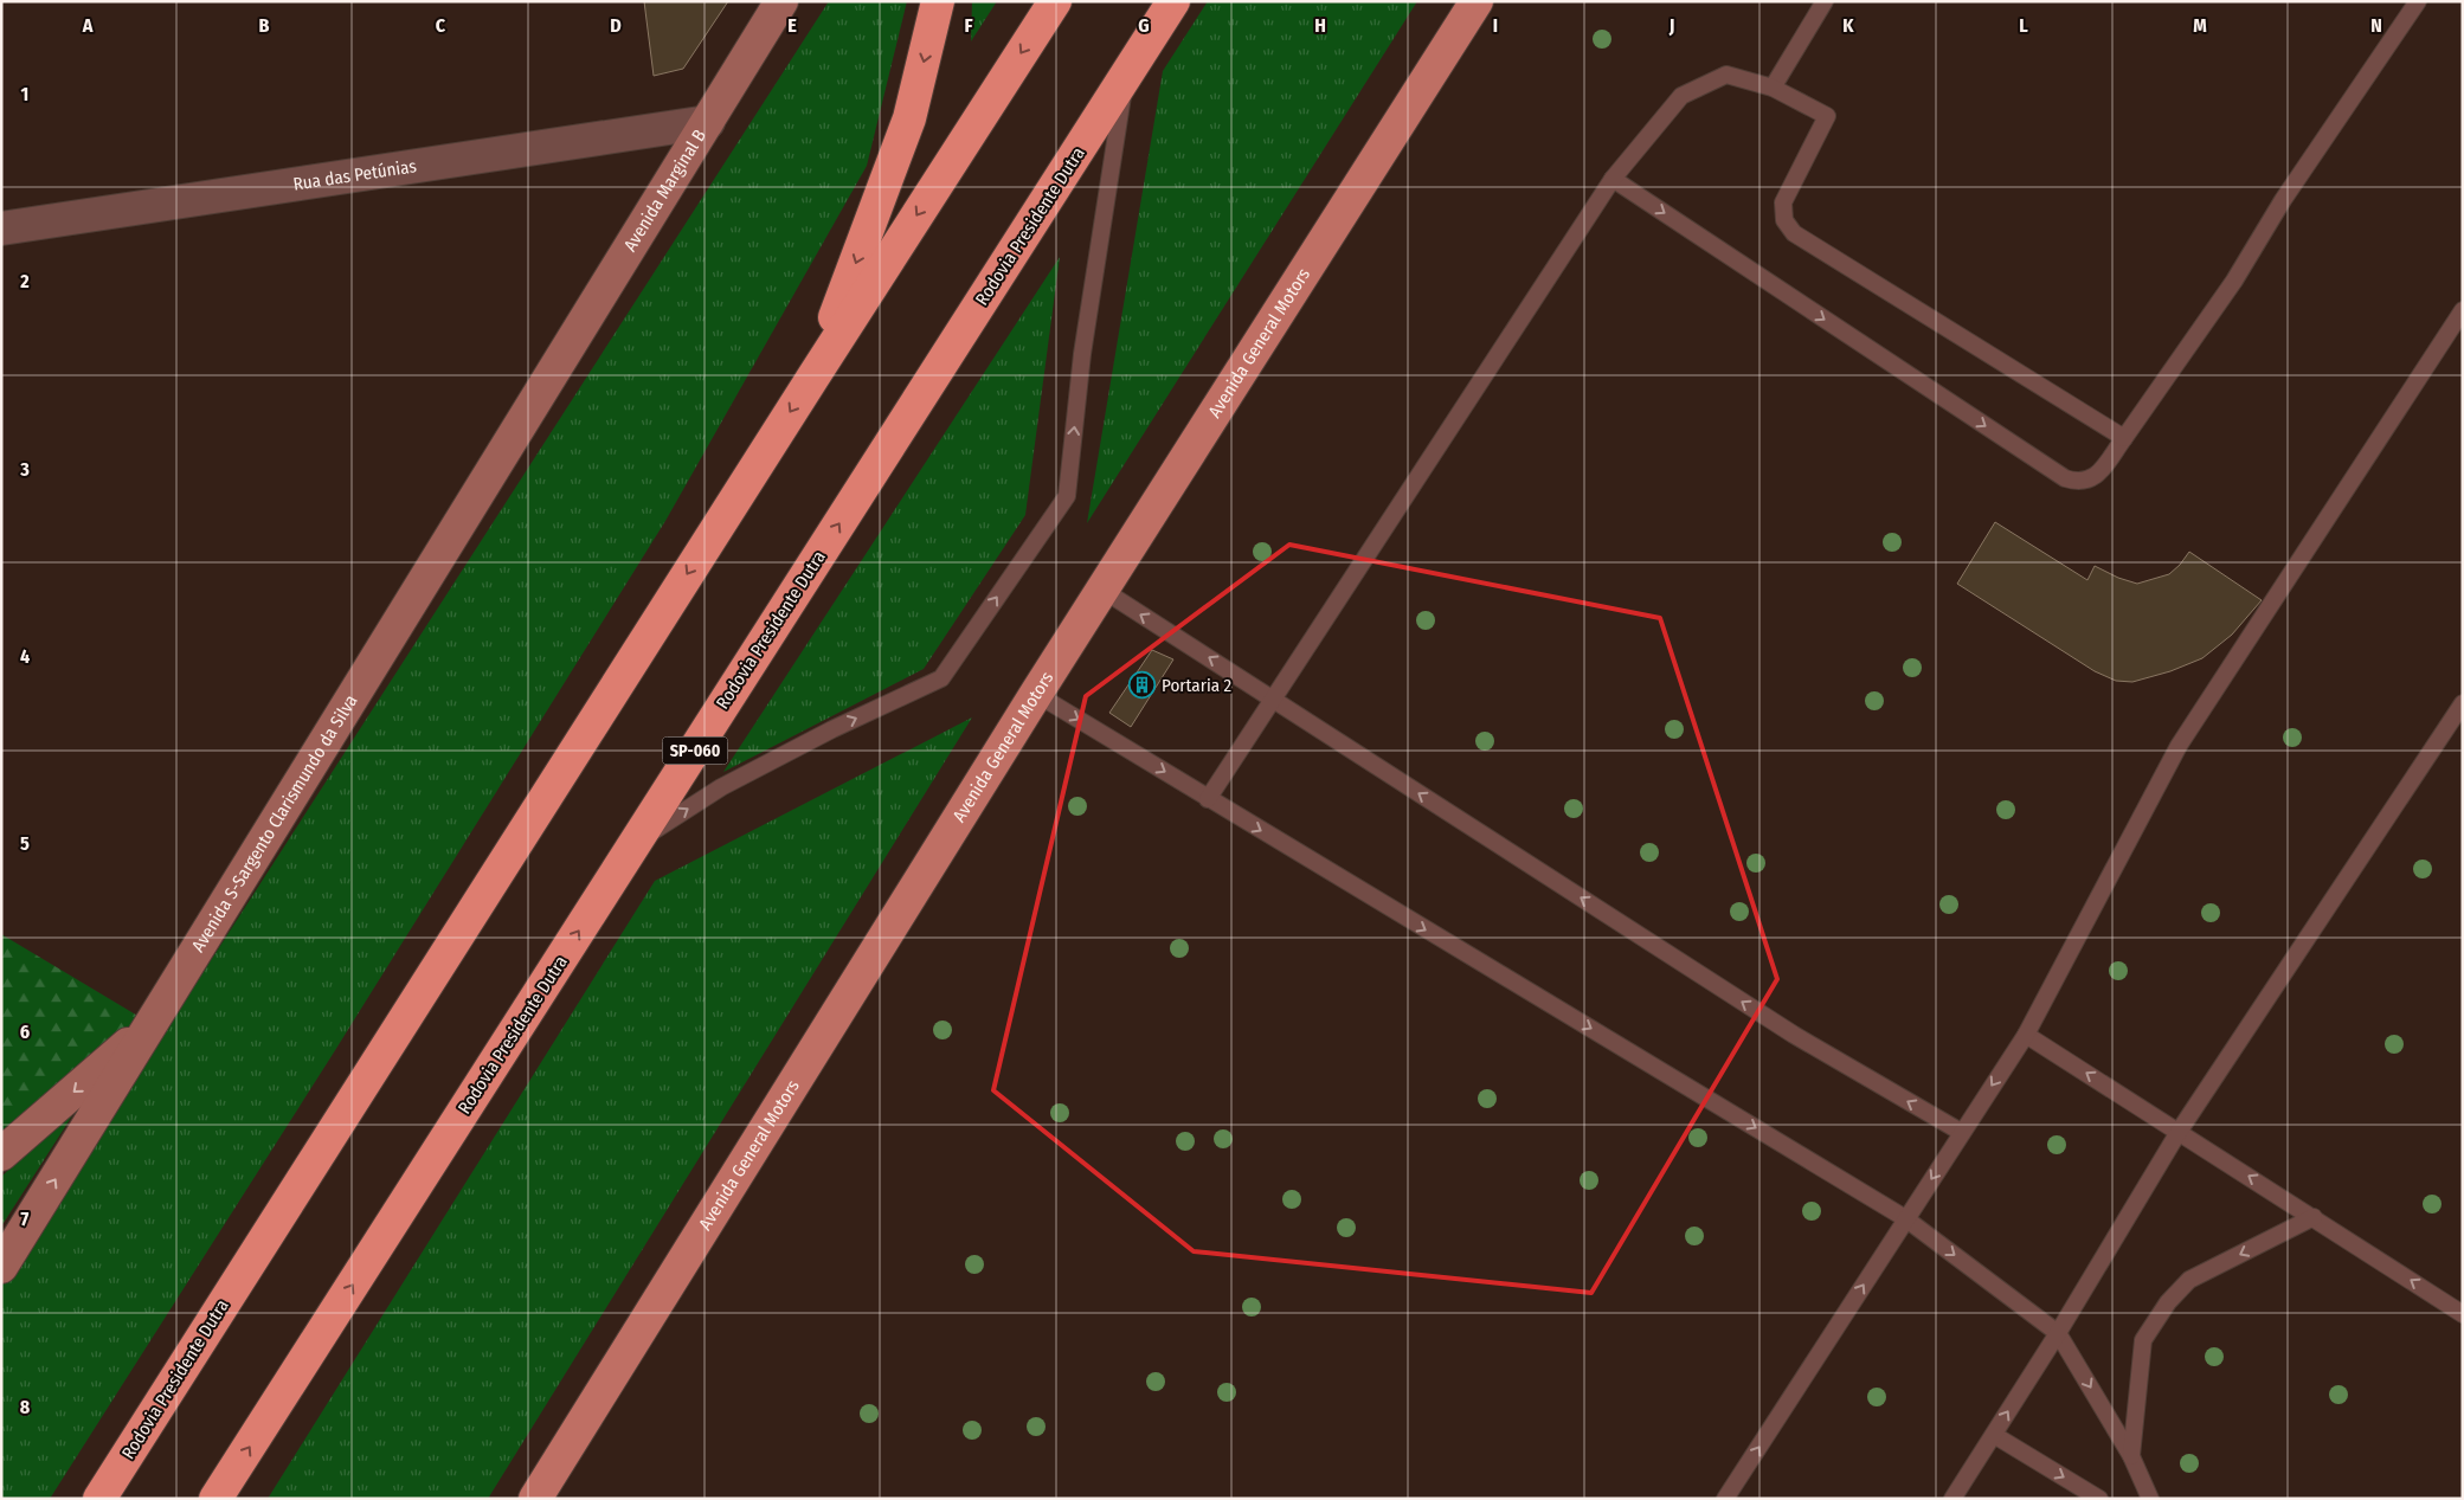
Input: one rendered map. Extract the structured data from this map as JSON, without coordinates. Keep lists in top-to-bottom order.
{
  "streets": {
    "highway": ["Rodovia Presidente Dutra", "SP-060"],
    "main road": ["Avenida General Motors"],
    "street": ["Rua das Petúnias", "Avenida Marginal B", "Avenida S-Sargento Clarismundo da Silva"]
  },
  "crossings": [
    ["Rua das Petúnias", "Avenida Marginal B"],
    ["Avenida Marginal B", "Avenida S-Sargento Clarismundo da Silva"]
  ],
  "places": {
    "building": ["Portaria 2"]
  },
  "grid": {
    "columns": [
      "A",
      "B",
      "C",
      "D",
      "E",
      "F",
      "G",
      "H",
      "I",
      "J",
      "K",
      "L",
      "M",
      "N"
    ],
    "rows": [
      "1",
      "2",
      "3",
      "4",
      "5",
      "6",
      "7",
      "8"
    ]
  }
}
